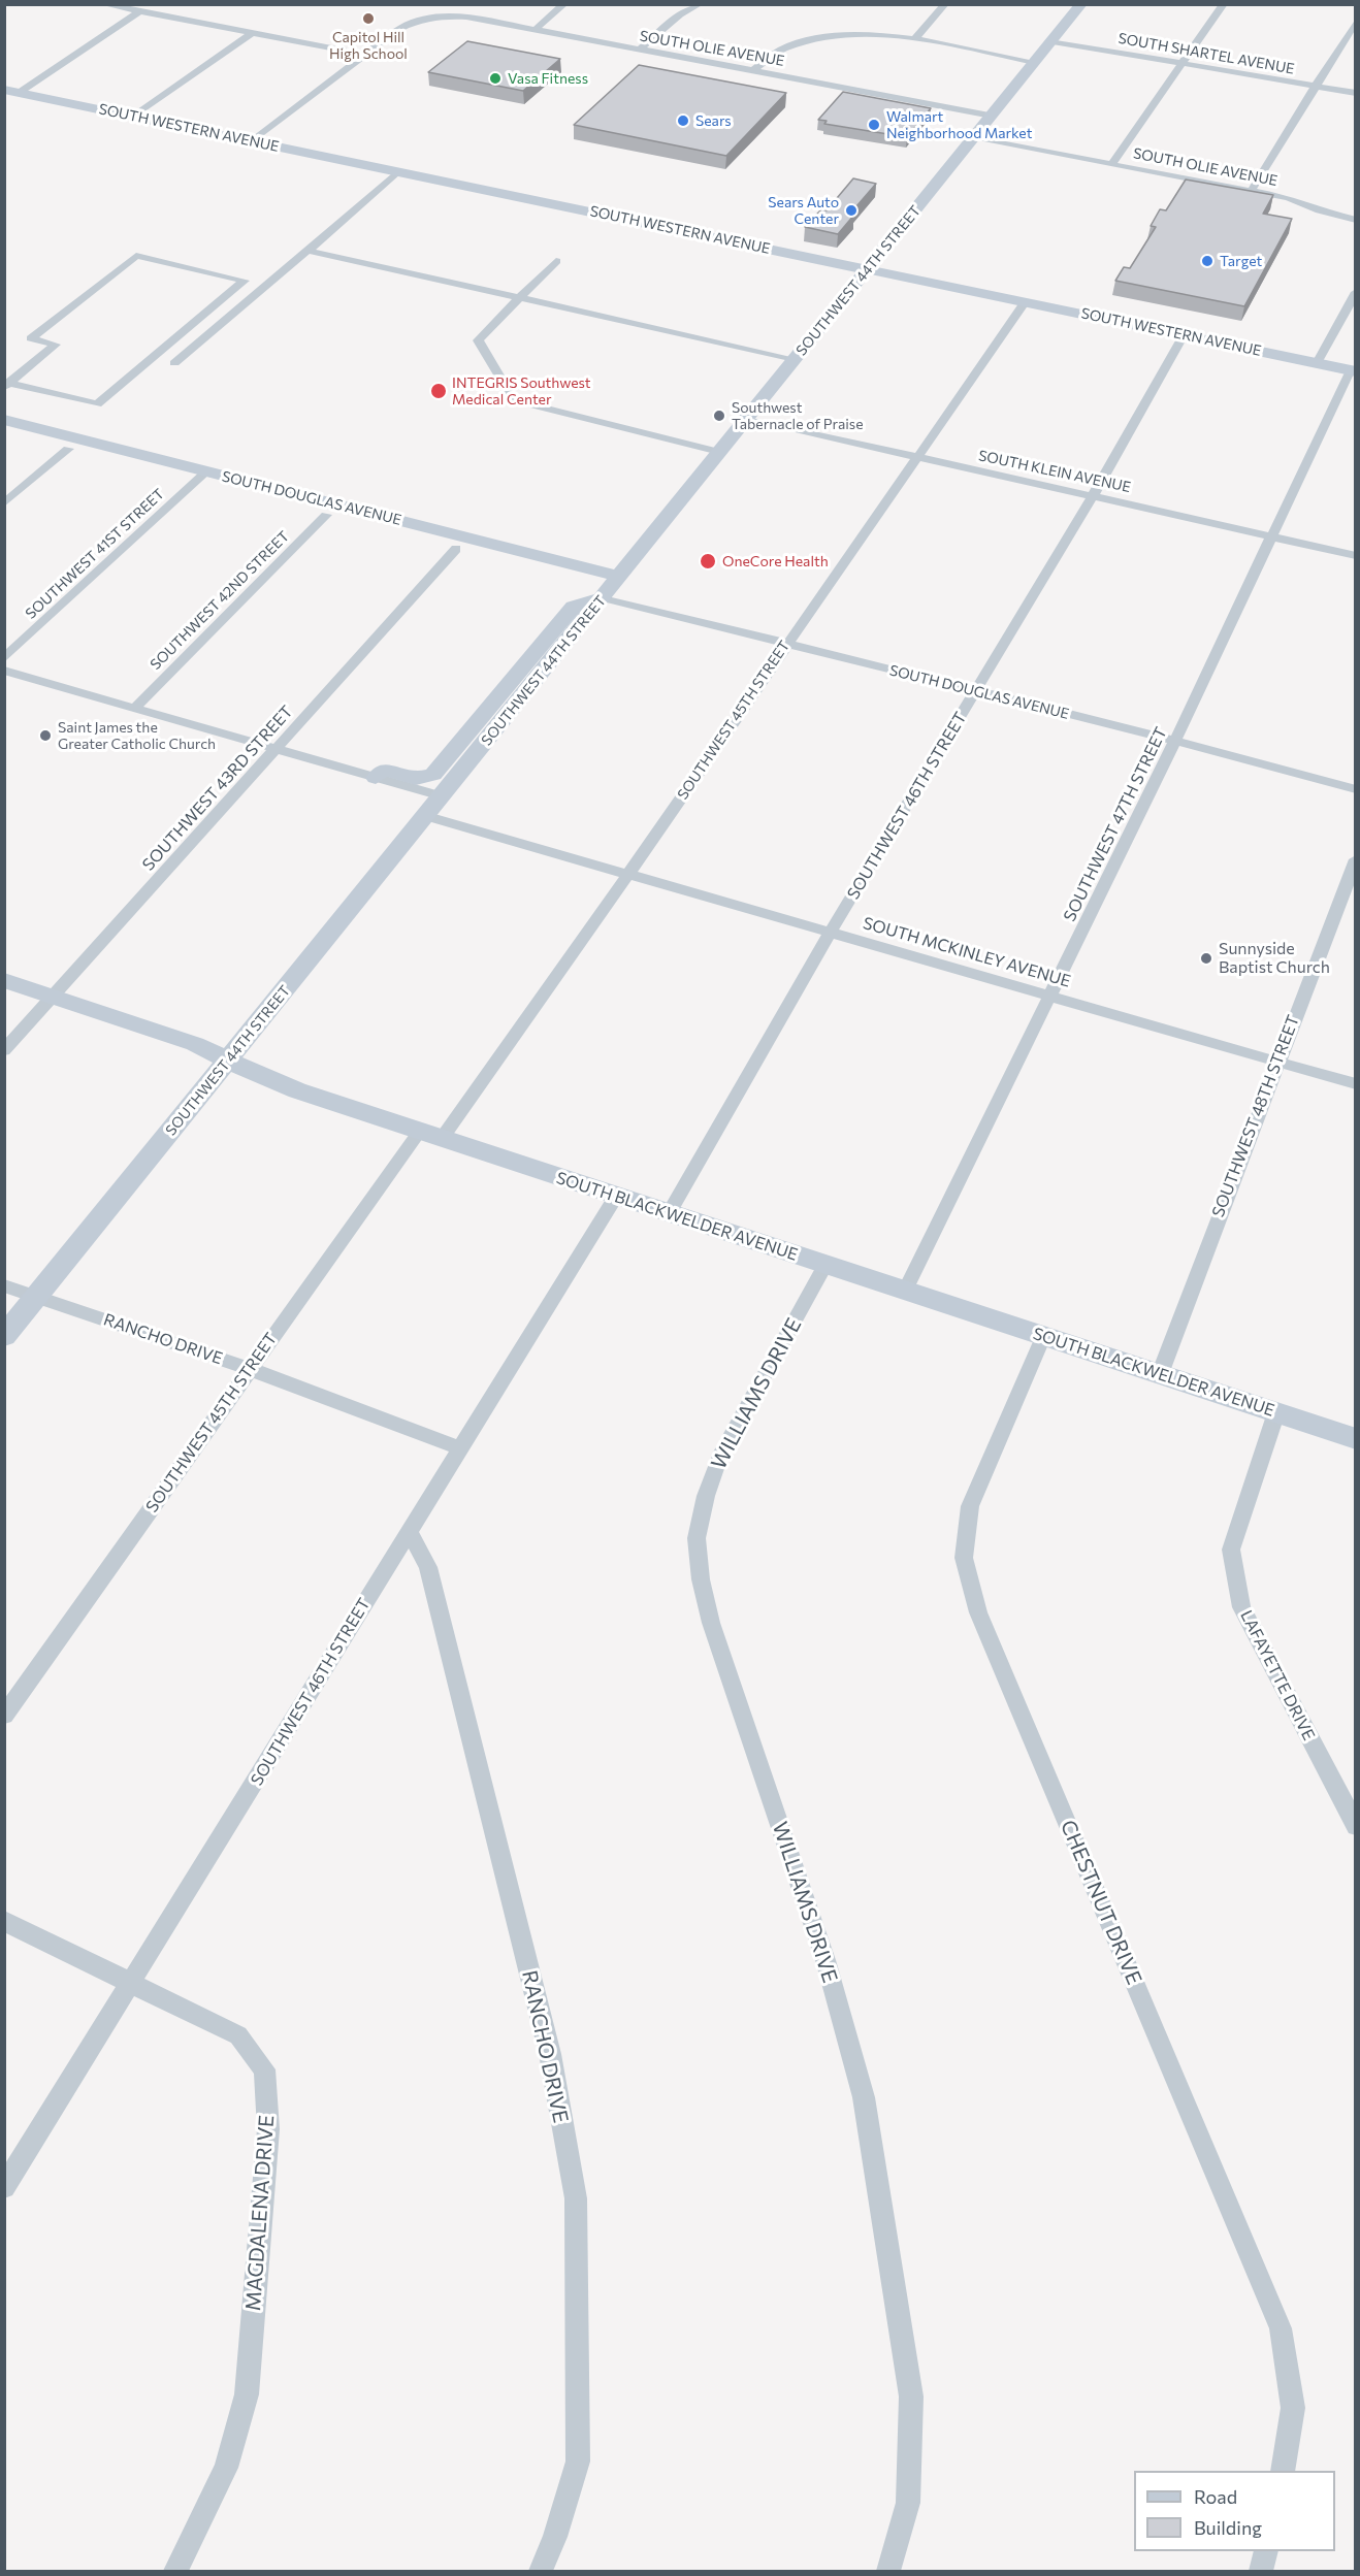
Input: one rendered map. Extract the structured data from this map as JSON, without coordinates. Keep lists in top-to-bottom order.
{
  "streets": {
    "main road": [
      "SOUTH WESTERN AVENUE",
      "SOUTHWEST 44TH STREET",
      "SOUTH DOUGLAS AVENUE",
      "SOUTH BLACKWELDER AVENUE"
    ],
    "street": [
      "SOUTH OLIE AVENUE",
      "SOUTH SHARTEL AVENUE",
      "SOUTH KLEIN AVENUE",
      "SOUTHWEST 41ST STREET",
      "SOUTHWEST 42ND STREET",
      "SOUTHWEST 45TH STREET",
      "SOUTHWEST 43RD STREET",
      "SOUTHWEST 46TH STREET",
      "SOUTHWEST 47TH STREET",
      "SOUTH MCKINLEY AVENUE",
      "SOUTHWEST 48TH STREET",
      "RANCHO DRIVE",
      "WILLIAMS DRIVE",
      "LAFAYETTE DRIVE",
      "CHESTNUT DRIVE",
      "MAGDALENA DRIVE"
    ]
  },
  "crossings": [
    ["SOUTH OLIE AVENUE", "SOUTH WESTERN AVENUE"],
    ["SOUTH OLIE AVENUE", "SOUTHWEST 44TH STREET"],
    ["SOUTH SHARTEL AVENUE", "SOUTHWEST 44TH STREET"],
    ["SOUTH WESTERN AVENUE", "SOUTHWEST 44TH STREET"],
    ["SOUTH WESTERN AVENUE", "SOUTHWEST 45TH STREET"],
    ["SOUTH WESTERN AVENUE", "SOUTHWEST 46TH STREET"],
    ["SOUTH WESTERN AVENUE", "SOUTHWEST 47TH STREET"],
    ["SOUTHWEST 44TH STREET", "SOUTH KLEIN AVENUE"],
    ["SOUTHWEST 44TH STREET", "SOUTH DOUGLAS AVENUE"],
    ["SOUTHWEST 44TH STREET", "SOUTH MCKINLEY AVENUE"],
    ["SOUTHWEST 44TH STREET", "SOUTH BLACKWELDER AVENUE"],
    ["SOUTHWEST 44TH STREET", "RANCHO DRIVE"],
    ["SOUTH KLEIN AVENUE", "SOUTHWEST 45TH STREET"],
    ["SOUTH KLEIN AVENUE", "SOUTHWEST 46TH STREET"],
    ["SOUTH KLEIN AVENUE", "SOUTHWEST 47TH STREET"],
    ["SOUTH DOUGLAS AVENUE", "SOUTHWEST 41ST STREET"],
    ["SOUTH DOUGLAS AVENUE", "SOUTHWEST 42ND STREET"],
    ["SOUTH DOUGLAS AVENUE", "SOUTHWEST 45TH STREET"],
    ["SOUTH DOUGLAS AVENUE", "SOUTHWEST 43RD STREET"],
    ["SOUTH DOUGLAS AVENUE", "SOUTHWEST 46TH STREET"],
    ["SOUTH DOUGLAS AVENUE", "SOUTHWEST 47TH STREET"],
    ["SOUTHWEST 45TH STREET", "SOUTH MCKINLEY AVENUE"],
    ["SOUTHWEST 45TH STREET", "SOUTH BLACKWELDER AVENUE"],
    ["SOUTHWEST 45TH STREET", "RANCHO DRIVE"],
    ["SOUTHWEST 43RD STREET", "SOUTH BLACKWELDER AVENUE"],
    ["SOUTHWEST 46TH STREET", "SOUTH MCKINLEY AVENUE"],
    ["SOUTHWEST 46TH STREET", "SOUTH BLACKWELDER AVENUE"],
    ["SOUTHWEST 46TH STREET", "RANCHO DRIVE"],
    ["SOUTHWEST 46TH STREET", "MAGDALENA DRIVE"],
    ["SOUTHWEST 47TH STREET", "SOUTH MCKINLEY AVENUE"],
    ["SOUTHWEST 47TH STREET", "SOUTH BLACKWELDER AVENUE"],
    ["SOUTH MCKINLEY AVENUE", "SOUTHWEST 48TH STREET"],
    ["SOUTHWEST 48TH STREET", "SOUTH BLACKWELDER AVENUE"],
    ["SOUTH BLACKWELDER AVENUE", "WILLIAMS DRIVE"],
    ["SOUTH BLACKWELDER AVENUE", "LAFAYETTE DRIVE"],
    ["SOUTH BLACKWELDER AVENUE", "CHESTNUT DRIVE"]
  ],
  "places": [
    "Capitol Hill High School",
    "Vasa Fitness",
    "Sears",
    "Walmart Neighborhood Market",
    "Sears Auto Center",
    "Target",
    "INTEGRIS Southwest Medical Center",
    "Southwest Tabernacle of Praise",
    "OneCore Health",
    "Saint James the Greater Catholic Church",
    "Sunnyside Baptist Church"
  ],
  "legend": ["Road", "Building"]
}
